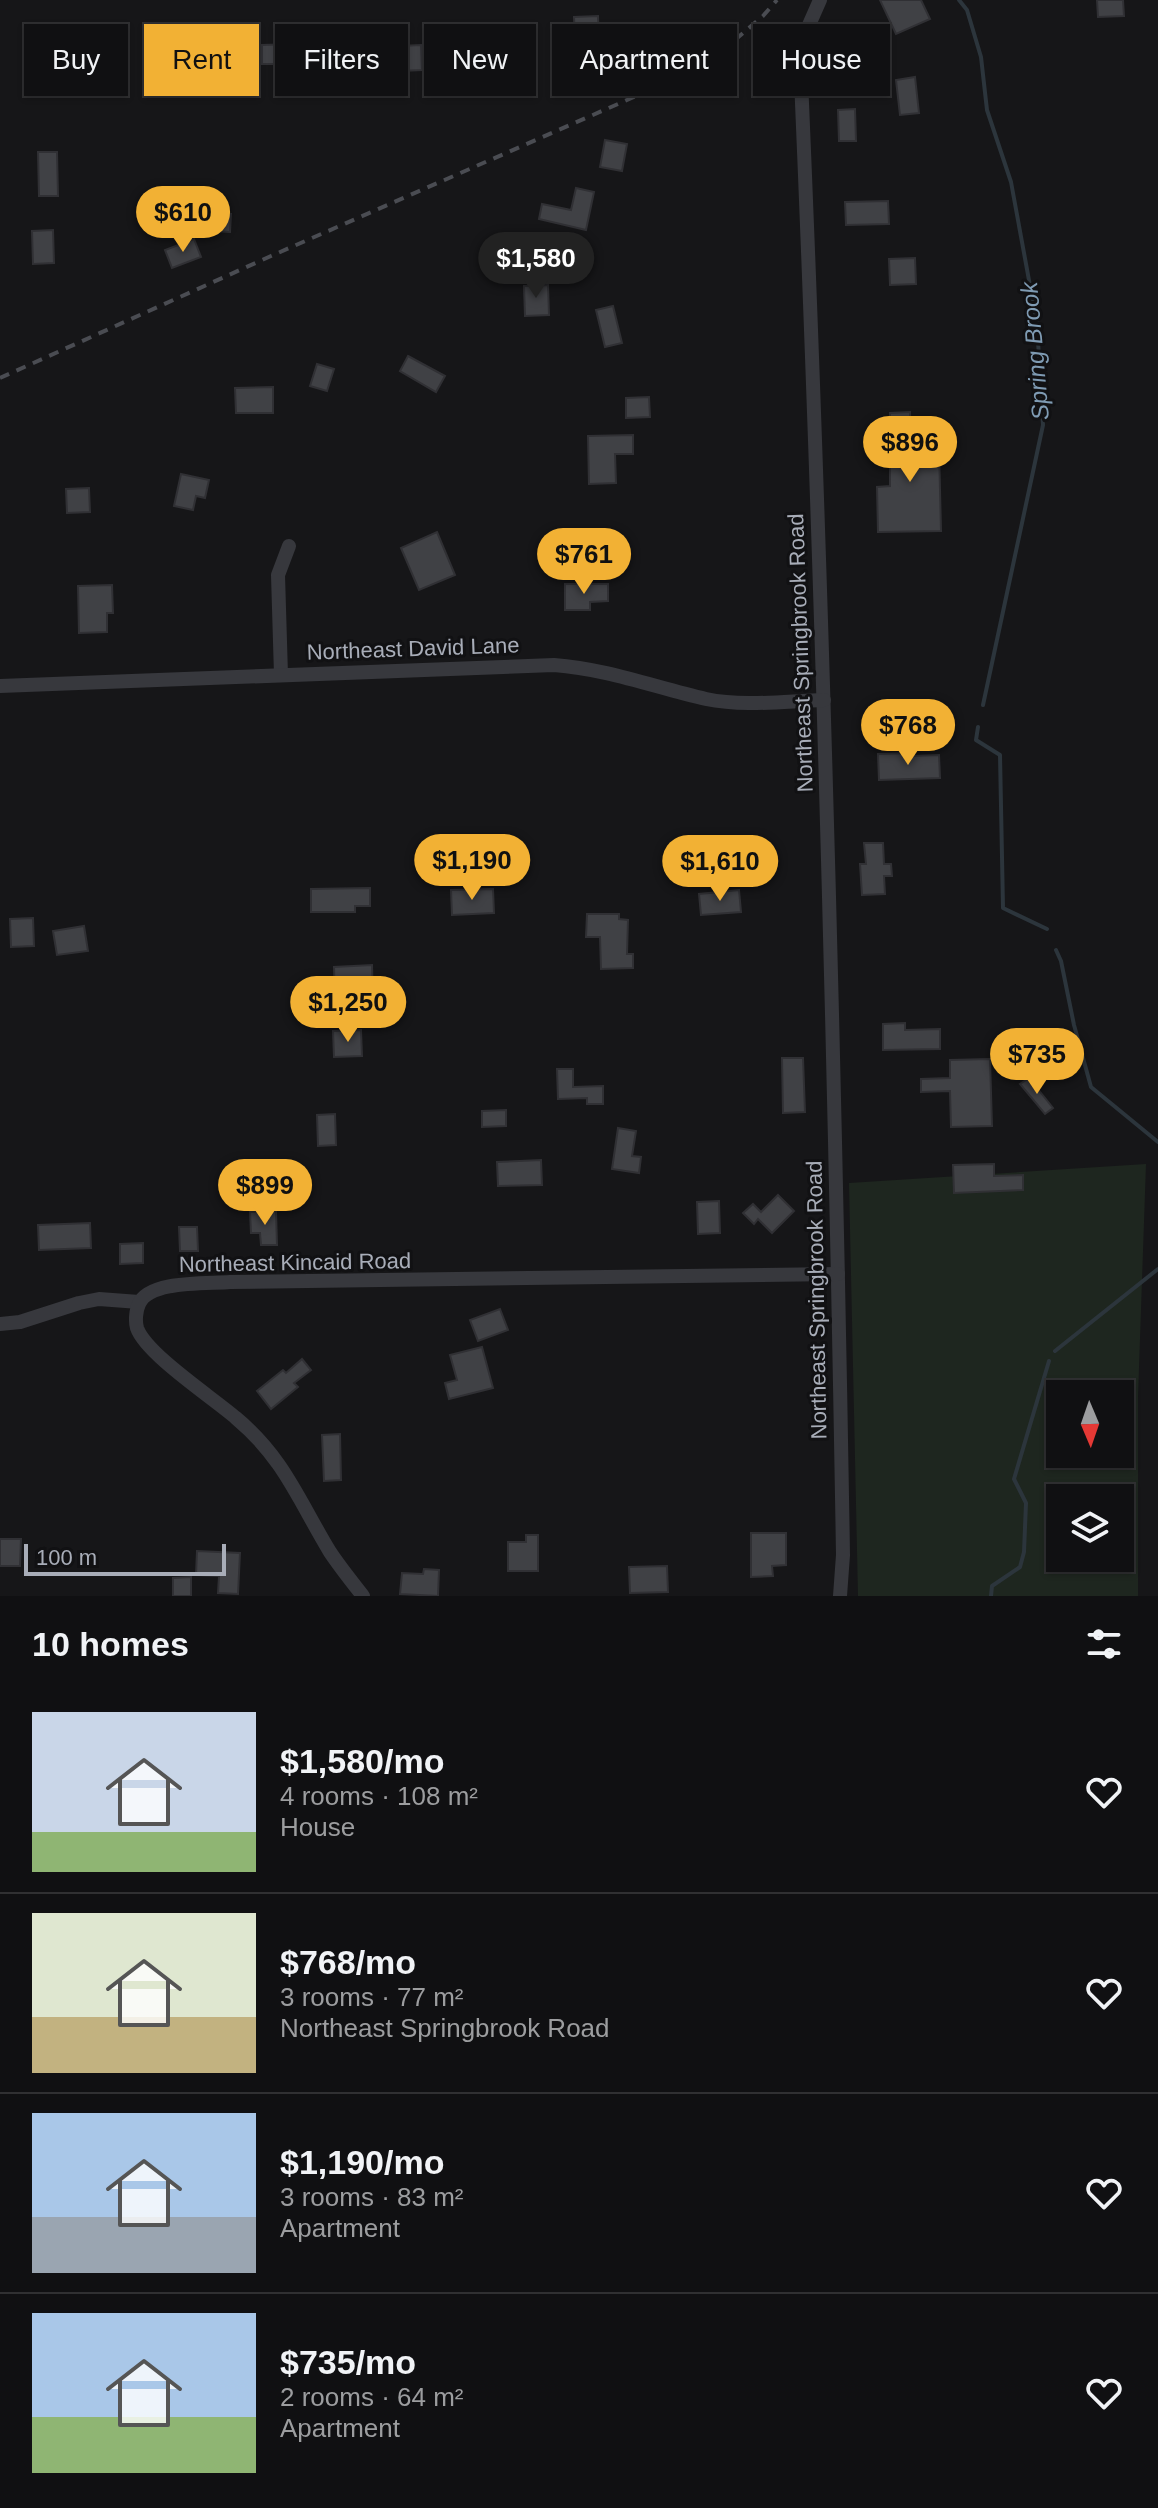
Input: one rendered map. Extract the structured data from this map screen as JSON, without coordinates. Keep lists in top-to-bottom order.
{
  "streets": {
    "street": ["Northeast David Lane", "Northeast Springbrook Road", "Northeast Kincaid Road"]
  },
  "crossings": [
    ["Northeast David Lane", "Northeast Springbrook Road"],
    ["Northeast Springbrook Road", "Northeast Kincaid Road"]
  ],
  "water": ["Spring Brook"],
  "scale_bar": "100 m",
  "north": "bottom",
  "page": {
    "chip": [
      "Buy",
      "Rent",
      "Filters",
      "New",
      "Apartment",
      "House"
    ],
    "price": [
      "$610",
      "$1,580",
      "$896",
      "$761",
      "$768",
      "$1,190",
      "$1,610",
      "$1,250",
      "$735",
      "$899"
    ],
    "scale": "100 m",
    "heading": "10 homes",
    "list": [
      {
        "name": "$1,580/mo",
        "note": "4 rooms · 108 m² · House"
      },
      {
        "name": "$768/mo",
        "note": "3 rooms · 77 m² · Northeast Springbrook Road"
      },
      {
        "name": "$1,190/mo",
        "note": "3 rooms · 83 m² · Apartment"
      },
      {
        "name": "$735/mo",
        "note": "2 rooms · 64 m² · Apartment"
      }
    ]
  }
}
